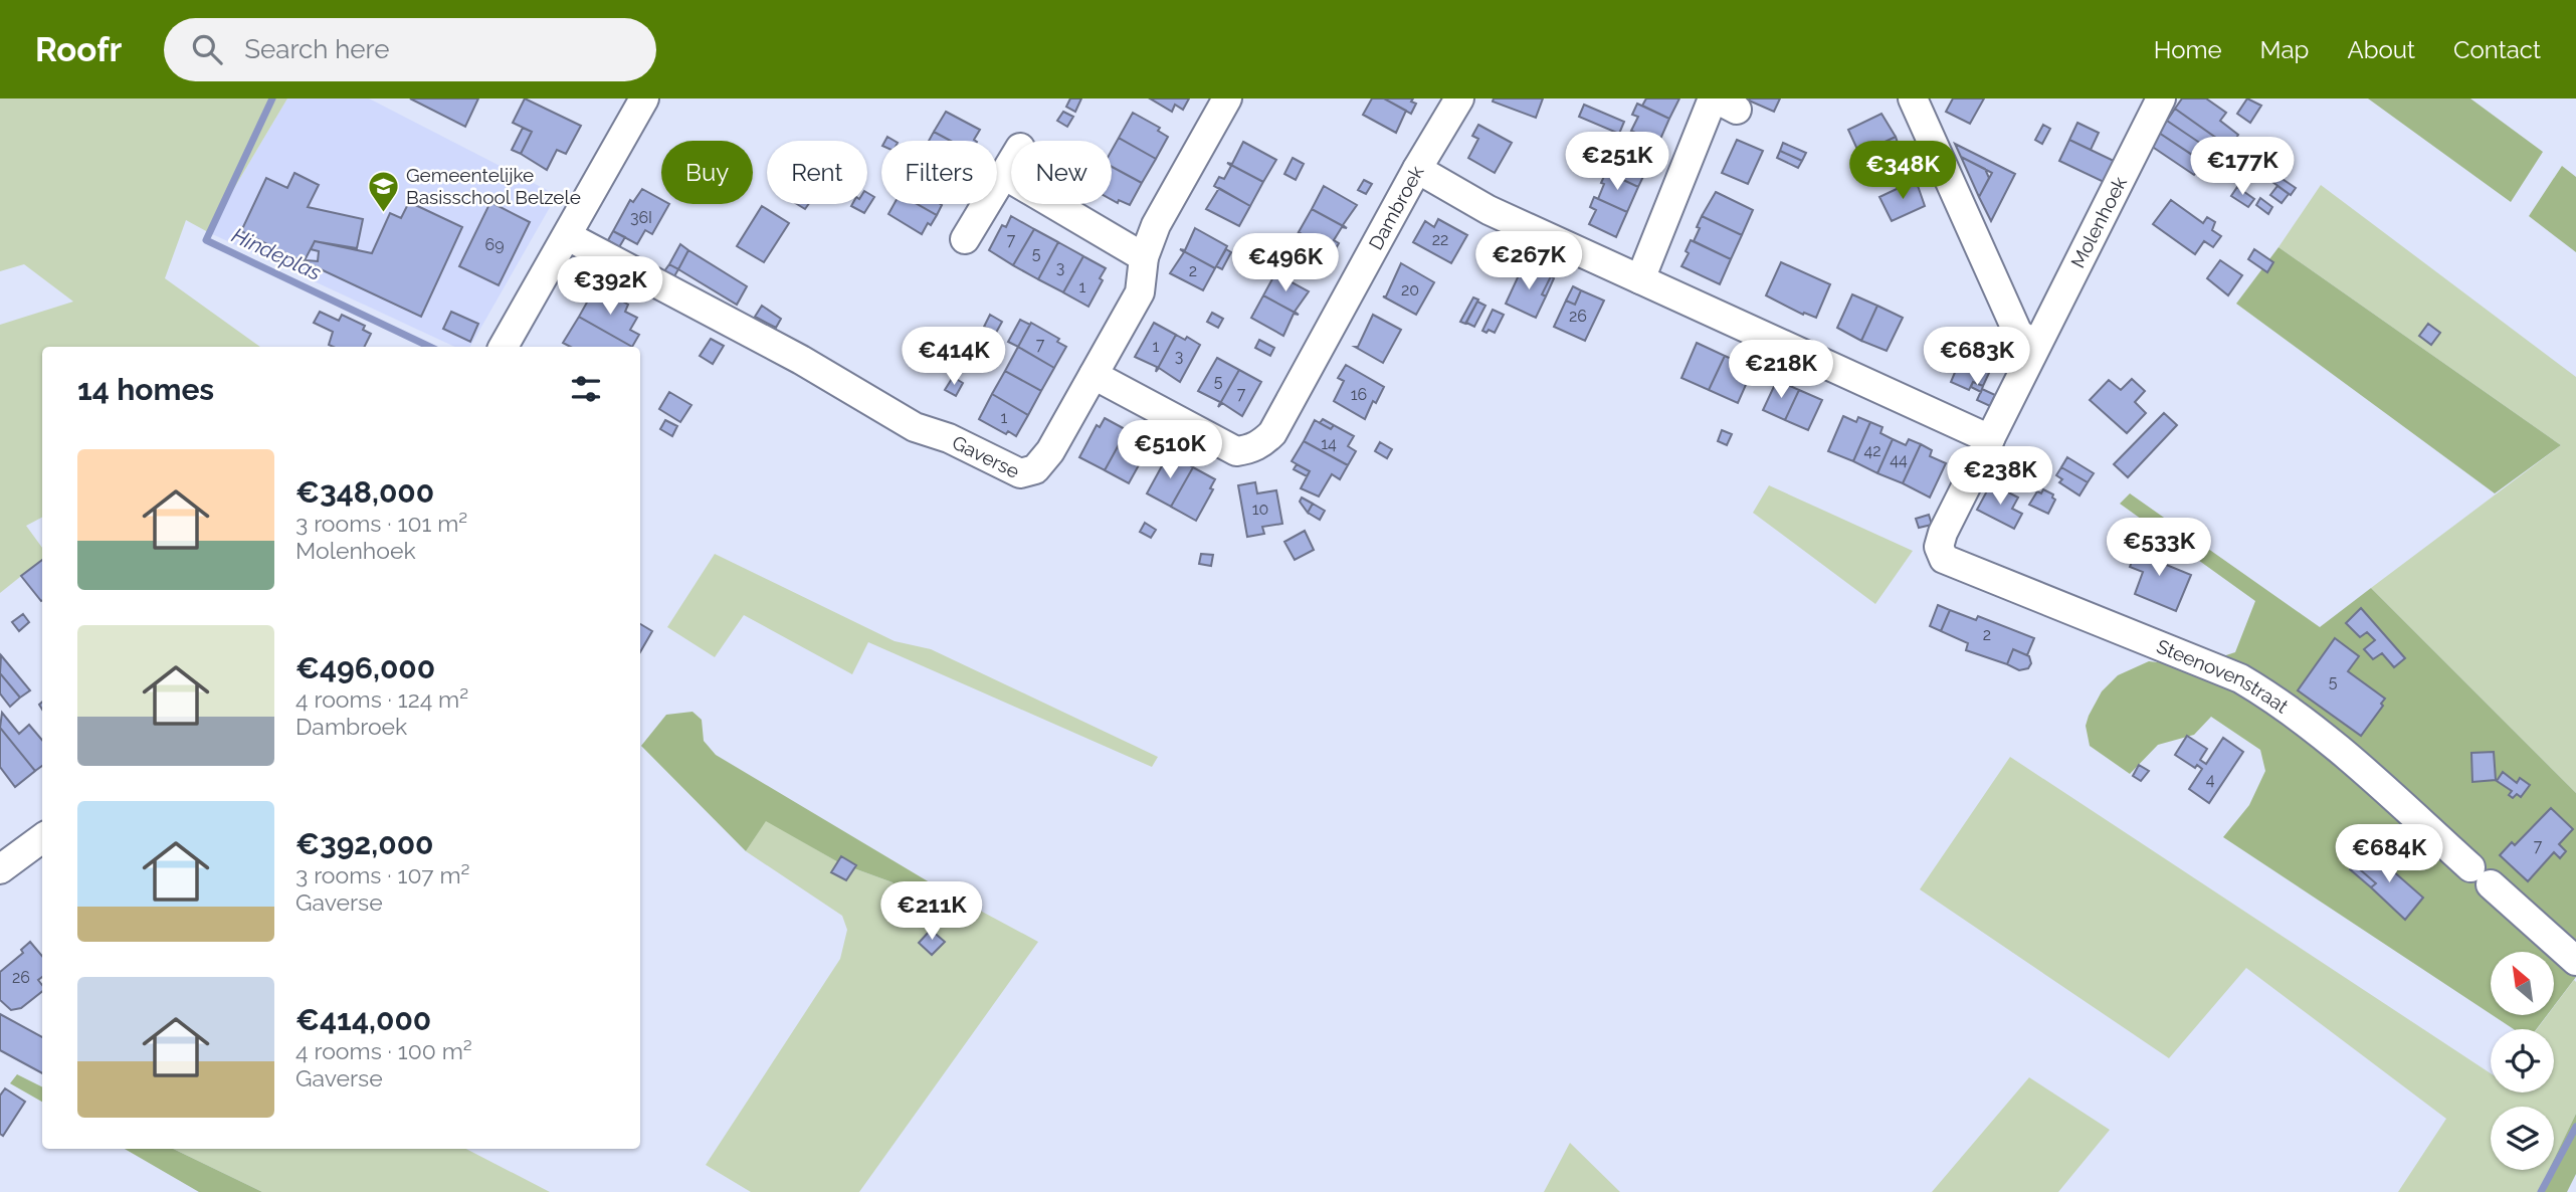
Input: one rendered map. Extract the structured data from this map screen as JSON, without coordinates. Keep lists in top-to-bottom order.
{
  "streets": {
    "street": [
      "Dambroek",
      "Molenhoek",
      "Gaverse",
      "Steenovenstraat"
    ]
  },
  "crossings": [
    ["Dambroek", "Molenhoek"],
    ["Dambroek", "Gaverse"],
    ["Molenhoek", "Steenovenstraat"]
  ],
  "water": ["Hindeplas"],
  "places": {
    "school or university": ["Gemeentelijke Basisschool Belzele"]
  },
  "house_numbers": [
    "36I",
    "7",
    "22",
    "69",
    "5",
    "3",
    "2",
    "1",
    "20",
    "26",
    "7",
    "1",
    "3",
    "5",
    "7",
    "16",
    "1",
    "14",
    "42",
    "44",
    "10",
    "2",
    "5",
    "4",
    "7",
    "26"
  ],
  "north": "top left",
  "page": {
    "header": "Roofr",
    "search": "Search here",
    "nav": [
      "Home",
      "Map",
      "About",
      "Contact"
    ],
    "price": [
      "€251K",
      "€177K",
      "€348K",
      "€267K",
      "€496K",
      "€392K",
      "€414K",
      "€683K",
      "€218K",
      "€510K",
      "€238K",
      "€533K",
      "€684K",
      "€211K"
    ],
    "chip": [
      "Buy",
      "Rent",
      "Filters",
      "New"
    ],
    "heading": "14 homes",
    "list": [
      {
        "name": "€348,000",
        "note": "3 rooms · 101 m² · Molenhoek"
      },
      {
        "name": "€496,000",
        "note": "4 rooms · 124 m² · Dambroek"
      },
      {
        "name": "€392,000",
        "note": "3 rooms · 107 m² · Gaverse"
      },
      {
        "name": "€414,000",
        "note": "4 rooms · 100 m² · Gaverse"
      }
    ]
  }
}
